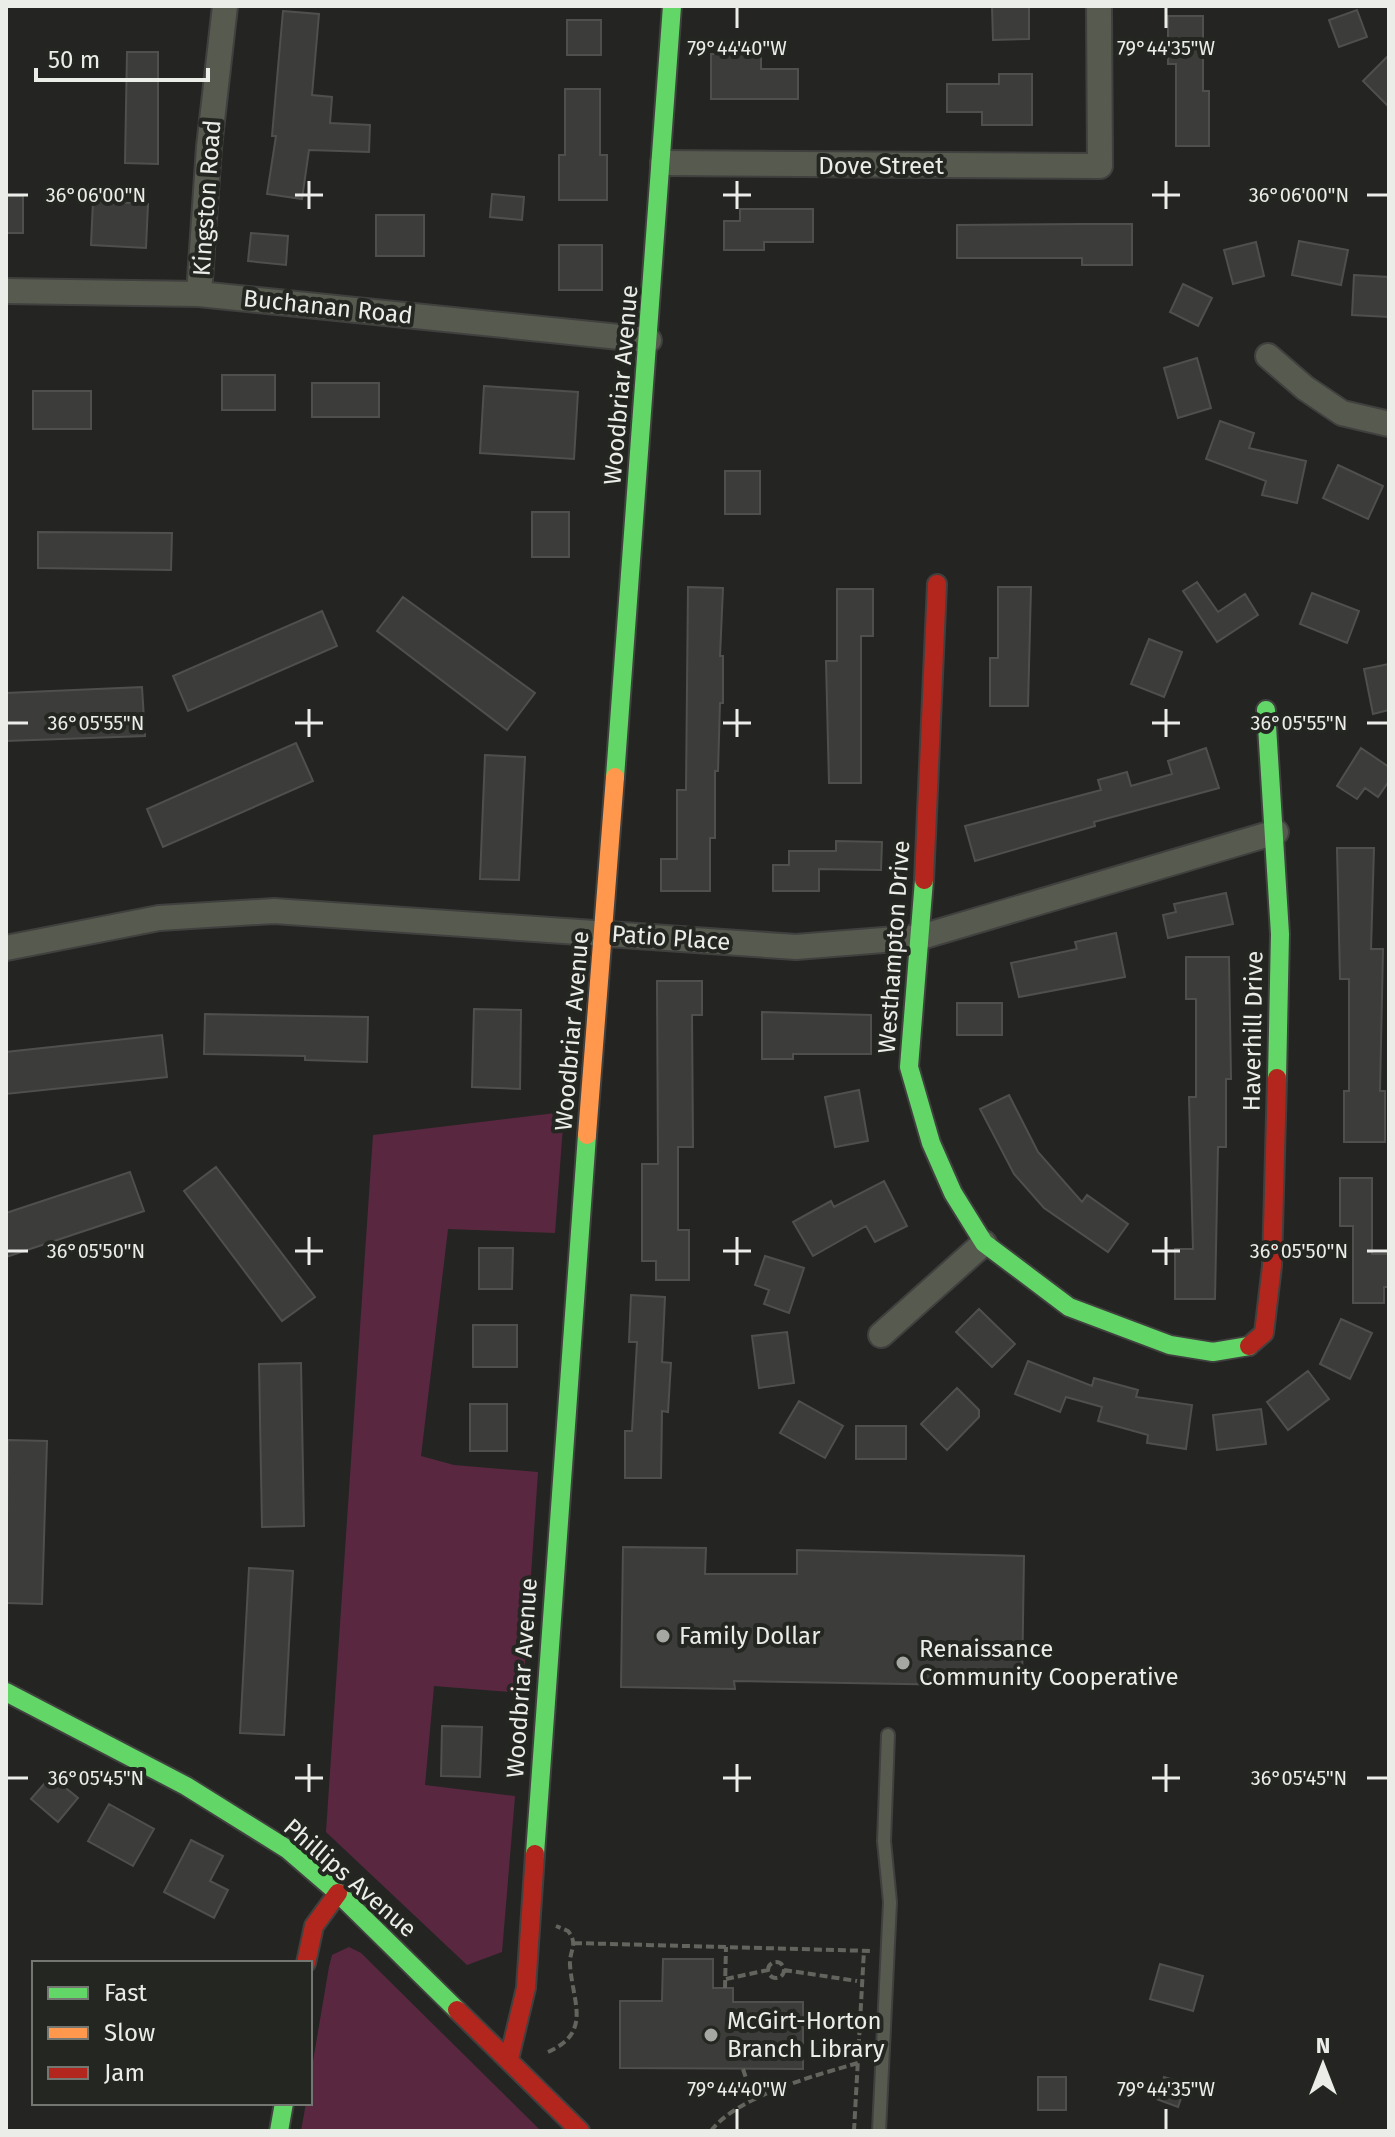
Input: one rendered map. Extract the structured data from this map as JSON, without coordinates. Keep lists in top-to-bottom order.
{
  "streets": {
    "street": [
      "Dove Street",
      "Kingston Road",
      "Buchanan Road",
      "Woodbriar Avenue",
      "Patio Place",
      "Westhampton Drive",
      "Haverhill Drive",
      "Phillips Avenue"
    ]
  },
  "crossings": [
    ["Dove Street", "Woodbriar Avenue"],
    ["Kingston Road", "Buchanan Road"],
    ["Buchanan Road", "Woodbriar Avenue"],
    ["Woodbriar Avenue", "Patio Place"],
    ["Woodbriar Avenue", "Phillips Avenue"],
    ["Patio Place", "Westhampton Drive"],
    ["Patio Place", "Haverhill Drive"],
    ["Westhampton Drive", "Haverhill Drive"]
  ],
  "places": ["Family Dollar", "Renaissance Community Cooperative", "McGirt-Horton Branch Library"],
  "legend": ["Fast", "Slow", "Jam"],
  "scale_bar": "50 m",
  "north": "top",
  "coordinates": [
    "79°44'40\"W",
    "79°44'35\"W",
    "36°06'00\"N",
    "36°05'55\"N",
    "36°05'50\"N",
    "36°05'45\"N"
  ]
}
